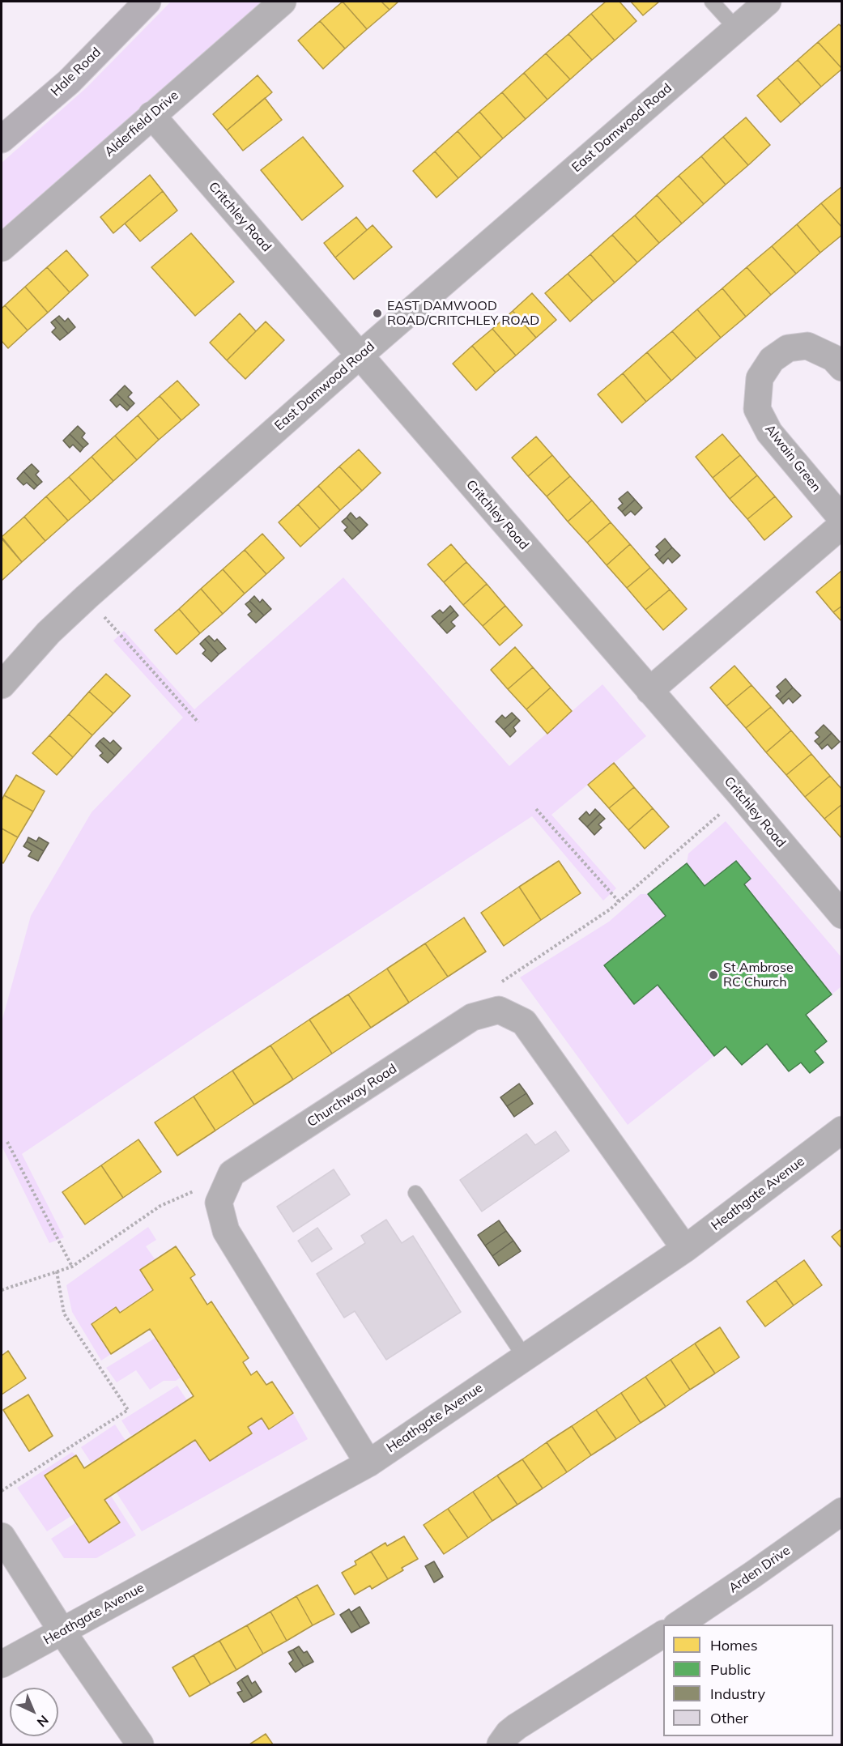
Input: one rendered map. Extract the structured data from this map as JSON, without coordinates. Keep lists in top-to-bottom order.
{
  "streets": {
    "street": [
      "Hale Road",
      "Alderfield Drive",
      "East Damwood Road",
      "Critchley Road",
      "Alwain Green",
      "Churchway Road",
      "Heathgate Avenue",
      "Arden Drive"
    ]
  },
  "crossings": [
    ["Alderfield Drive", "Critchley Road"],
    ["East Damwood Road", "Critchley Road"],
    ["Churchway Road", "Heathgate Avenue"]
  ],
  "places": ["EAST DAMWOOD ROAD/CRITCHLEY ROAD", "St Ambrose RC Church"],
  "legend": [
    "Homes",
    "Public",
    "Industry",
    "Other"
  ],
  "north": "bottom right"
}
